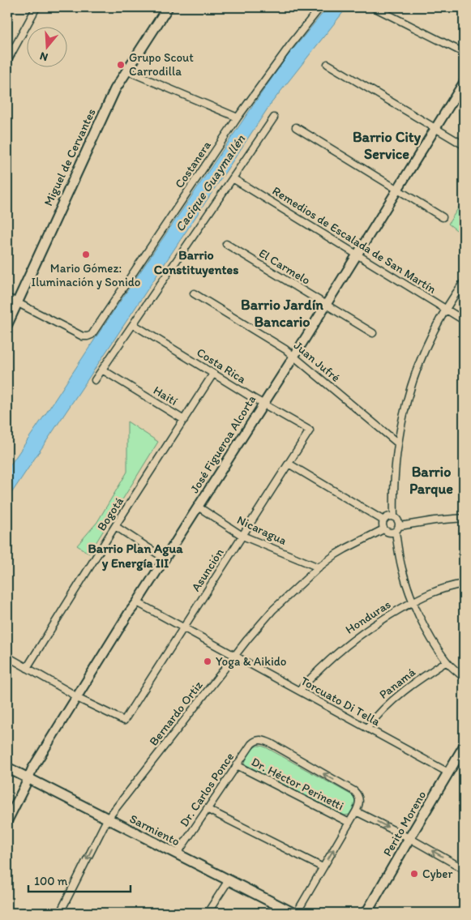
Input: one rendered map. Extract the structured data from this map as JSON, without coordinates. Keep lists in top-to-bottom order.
{
  "streets": {
    "main road": ["Miguel de Cervantes", "Perito Moreno", "Sarmiento"],
    "street": [
      "Costanera",
      "Remedios de Escalada de San Martín",
      "El Carmelo",
      "Juan Jufré",
      "Costa Rica",
      "Haití",
      "José Figueroa Alcorta",
      "Bogotá",
      "Nicaragua",
      "Asunción",
      "Honduras",
      "Panamá",
      "Torcuato Di Tella",
      "Bernardo Ortiz",
      "Dr. Héctor Perinetti",
      "Dr. Carlos Ponce"
    ]
  },
  "crossings": [
    ["Miguel de Cervantes", "Costanera"],
    ["Remedios de Escalada de San Martín", "José Figueroa Alcorta"],
    ["El Carmelo", "José Figueroa Alcorta"],
    ["Juan Jufré", "José Figueroa Alcorta"],
    ["Costa Rica", "José Figueroa Alcorta"],
    ["Costa Rica", "Bogotá"],
    ["Costa Rica", "Asunción"],
    ["Haití", "Bogotá"],
    ["José Figueroa Alcorta", "Nicaragua"],
    ["José Figueroa Alcorta", "Asunción"],
    ["José Figueroa Alcorta", "Torcuato Di Tella"],
    ["José Figueroa Alcorta", "Sarmiento"],
    ["Nicaragua", "Asunción"],
    ["Nicaragua", "Bernardo Ortiz"],
    ["Asunción", "Torcuato Di Tella"],
    ["Honduras", "Torcuato Di Tella"],
    ["Panamá", "Torcuato Di Tella"],
    ["Torcuato Di Tella", "Bernardo Ortiz"],
    ["Torcuato Di Tella", "Perito Moreno"],
    ["Bernardo Ortiz", "Sarmiento"],
    ["Dr. Héctor Perinetti", "Dr. Carlos Ponce"],
    ["Dr. Héctor Perinetti", "Perito Moreno"],
    ["Dr. Carlos Ponce", "Sarmiento"]
  ],
  "districts": [
    "Barrio City Service",
    "Barrio Constituyentes",
    "Barrio Jardín Bancario",
    "Barrio Parque",
    "Barrio Plan Agua y Energía III"
  ],
  "water": ["Cacique Guaymallén"],
  "places": [
    "Grupo Scout Carrodilla",
    "Mario Gómez: Iluminación y Sonido",
    "Yoga & Aikido",
    "Cyber"
  ],
  "scale_bar": "100 m",
  "north": "bottom"
}
